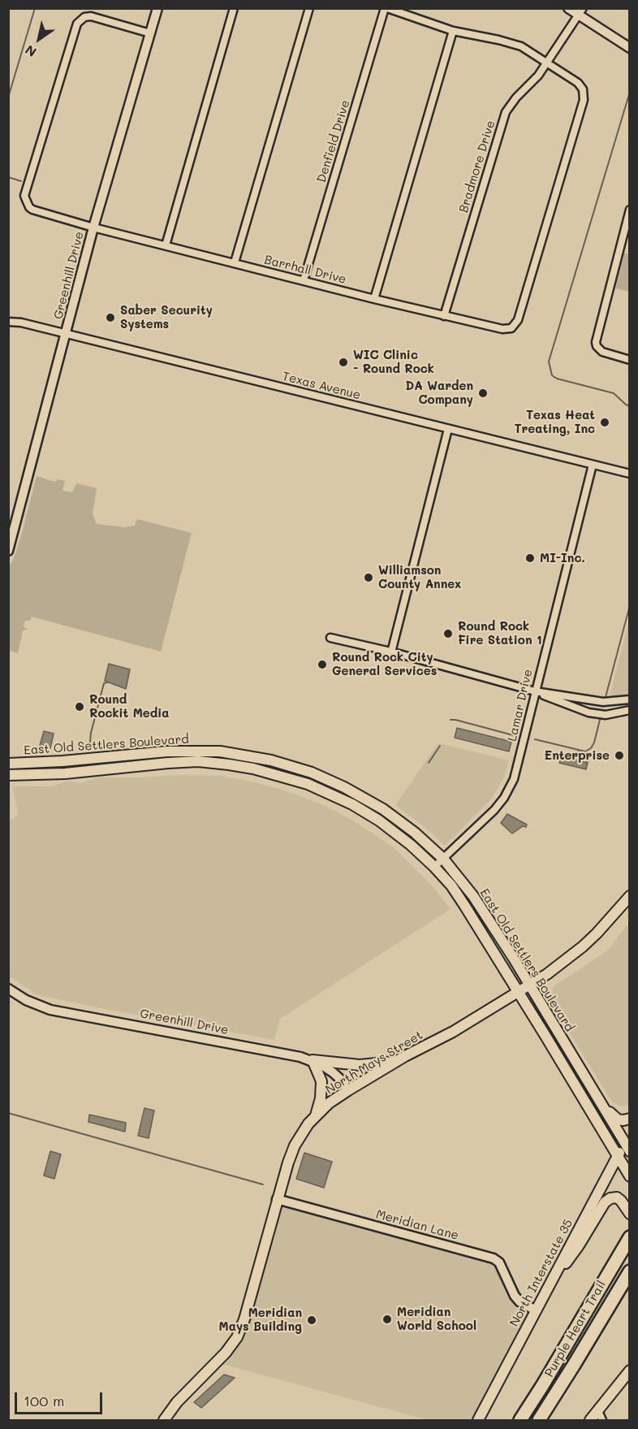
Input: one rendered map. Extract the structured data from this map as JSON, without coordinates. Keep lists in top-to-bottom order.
{
  "streets": {
    "highway": ["Purple Heart Trail"],
    "main road": ["East Old Settlers Boulevard", "North Mays Street", "North Interstate 35"],
    "street": [
      "Denfield Drive",
      "Bradmore Drive",
      "Barrhall Drive",
      "Greenhill Drive",
      "Texas Avenue",
      "Lamar Drive",
      "Meridian Lane"
    ]
  },
  "crossings": [
    ["Denfield Drive", "Barrhall Drive"],
    ["Bradmore Drive", "Barrhall Drive"],
    ["Barrhall Drive", "Greenhill Drive"],
    ["Greenhill Drive", "Texas Avenue"],
    ["Greenhill Drive", "North Mays Street"],
    ["Texas Avenue", "Lamar Drive"],
    ["Lamar Drive", "East Old Settlers Boulevard"],
    ["East Old Settlers Boulevard", "North Mays Street"],
    ["East Old Settlers Boulevard", "North Interstate 35"],
    ["North Mays Street", "Meridian Lane"],
    ["Meridian Lane", "North Interstate 35"]
  ],
  "places": [
    "Saber Security Systems",
    "WIC Clinic - Round Rock",
    "DA Warden Company",
    "Texas Heat Treating, Inc",
    "MI-Inc.",
    "Williamson County Annex",
    "Round Rock Fire Station 1",
    "Round Rock City General Services",
    "Round Rockit Media",
    "Enterprise",
    "Meridian World School",
    "Meridian Mays Building"
  ],
  "scale_bar": "100 m",
  "north": "bottom left"
}
